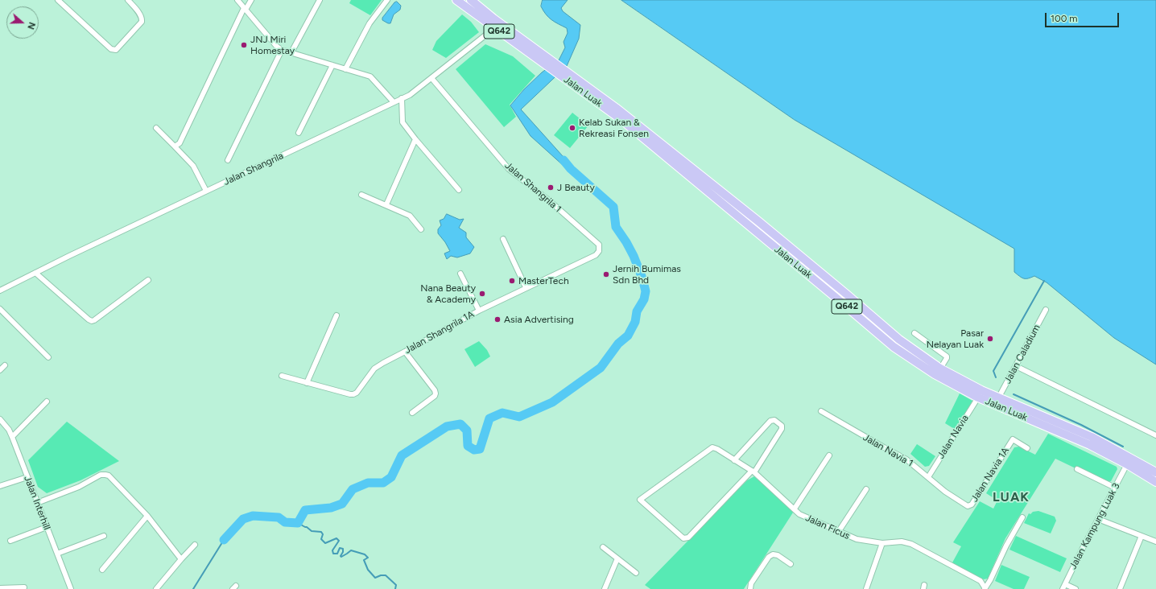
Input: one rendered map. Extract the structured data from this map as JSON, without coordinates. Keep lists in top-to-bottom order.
{
  "streets": {
    "main road": ["Q642", "Jalan Luak"],
    "street": [
      "Jalan Shangrila",
      "Jalan Shangrila 1",
      "Jalan Shangrila 1A",
      "Jalan Caladium",
      "Jalan Navia",
      "Jalan Navia 1",
      "Jalan Navia 1A",
      "Jalan Interhill",
      "Jalan Kampung Luak 3",
      "Jalan Ficus"
    ]
  },
  "crossings": [
    ["Jalan Luak", "Jalan Shangrila"],
    ["Jalan Luak", "Jalan Caladium"],
    ["Jalan Luak", "Jalan Navia"],
    ["Jalan Luak", "Jalan Kampung Luak 3"],
    ["Jalan Shangrila", "Jalan Shangrila 1"],
    ["Jalan Shangrila 1", "Jalan Shangrila 1A"],
    ["Jalan Navia", "Jalan Navia 1"],
    ["Jalan Navia 1", "Jalan Navia 1A"]
  ],
  "districts": ["LUAK"],
  "places": [
    "JNJ Miri Homestay",
    "Kelab Sukan & Rekreasi Fonsen",
    "J Beauty",
    "Jernih Bumimas Sdn Bhd",
    "MasterTech",
    "Nana Beauty & Academy",
    "Asia Advertising",
    "Pasar Nelayan Luak"
  ],
  "scale_bar": "100 m",
  "north": "right"
}
